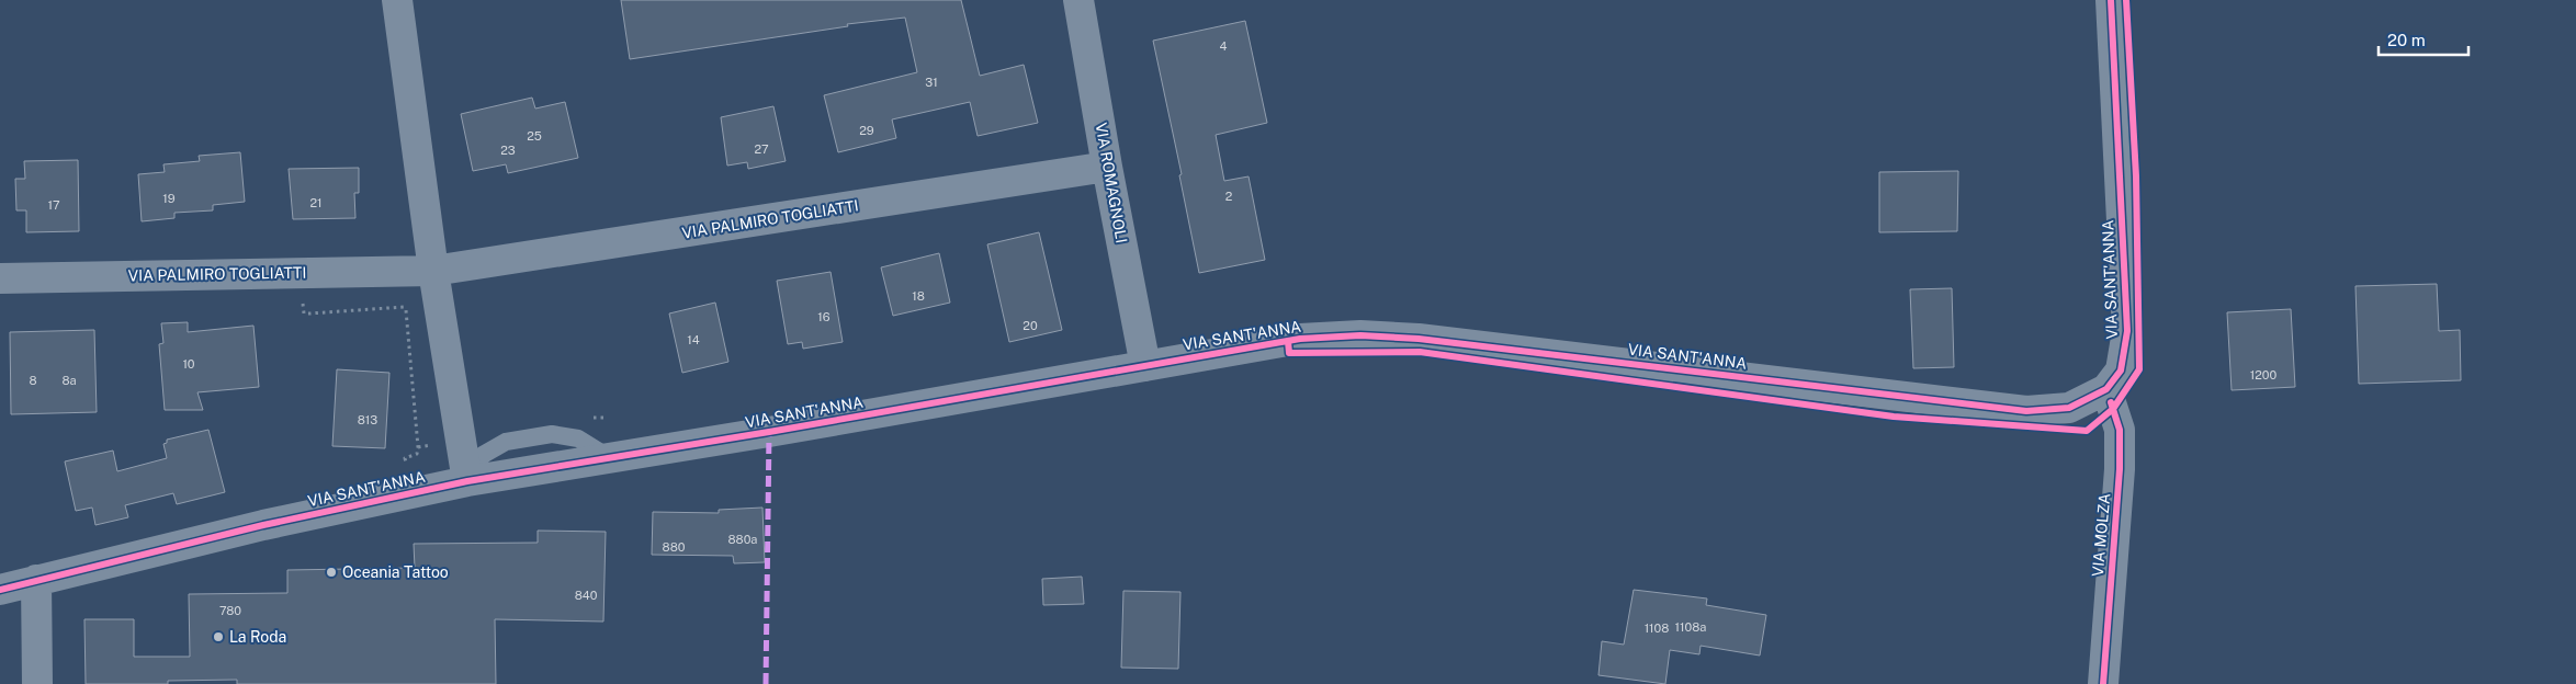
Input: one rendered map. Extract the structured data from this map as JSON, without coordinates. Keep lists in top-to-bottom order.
{
  "streets": {
    "street": [
      "VIA ROMAGNOLI",
      "VIA PALMIRO TOGLIATTI",
      "VIA SANT'ANNA",
      "VIA MOLZA"
    ]
  },
  "crossings": [
    ["VIA ROMAGNOLI", "VIA PALMIRO TOGLIATTI"],
    ["VIA ROMAGNOLI", "VIA SANT'ANNA"],
    ["VIA SANT'ANNA", "VIA MOLZA"]
  ],
  "places": ["Oceania Tattoo", "La Roda"],
  "house_numbers": [
    "4",
    "31",
    "29",
    "25",
    "27",
    "23",
    "2",
    "19",
    "21",
    "17",
    "18",
    "16",
    "20",
    "14",
    "10",
    "1200",
    "8",
    "8a",
    "813",
    "880a",
    "880",
    "840",
    "780",
    "1108a",
    "1108"
  ],
  "scale_bar": "20 m"
}
